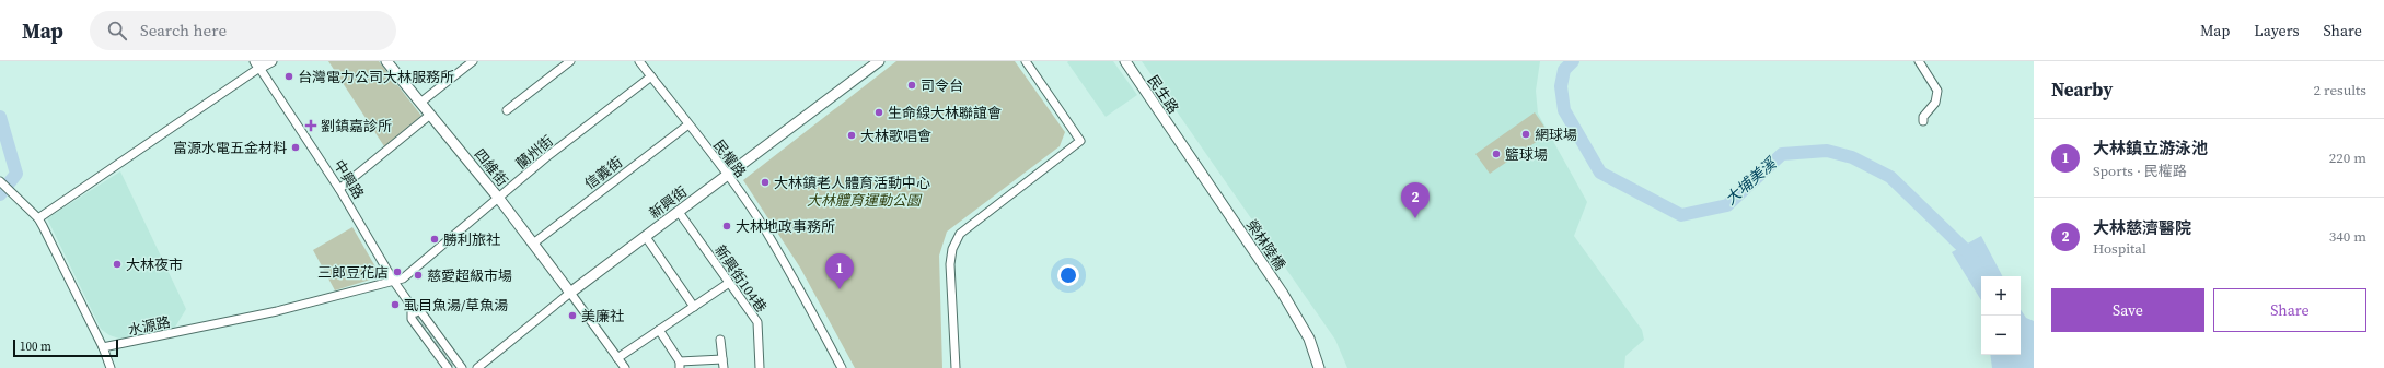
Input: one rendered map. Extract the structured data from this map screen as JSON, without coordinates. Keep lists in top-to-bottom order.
{
  "streets": {
    "main road": [
      "民生路",
      "四維街",
      "新興街",
      "榮林陸橋"
    ],
    "street": [
      "蘭州街",
      "民權路",
      "信義街",
      "中興路",
      "新興街104巷",
      "水源路"
    ]
  },
  "crossings": [
    ["民生路", "榮林陸橋"],
    ["蘭州街", "民權路"],
    ["蘭州街", "四維街"],
    ["蘭州街", "中興路"],
    ["蘭州街", "水源路"],
    ["民權路", "信義街"],
    ["民權路", "新興街"],
    ["四維街", "信義街"],
    ["四維街", "新興街"],
    ["中興路", "水源路"],
    ["新興街", "新興街104巷"]
  ],
  "water": ["大埔美溪"],
  "parks": ["大林體育運動公園"],
  "places": {
    "other": [
      "台灣電力公司大林服務所",
      "司令台",
      "生命線大林聯誼會",
      "網球場",
      "大林歌唱會",
      "富源水電五金材料",
      "籃球場",
      "大林鎮老人體育活動中心",
      "大林地政事務所",
      "勝利旅社",
      "大林夜市",
      "三郎豆花店",
      "慈愛超級市場",
      "虱目魚湯/草魚湯",
      "美廉社"
    ],
    "health": ["劉鎮嘉診所"]
  },
  "scale_bar": "100 m",
  "page": {
    "header": "Map",
    "search": "Search here",
    "nav": ["Map", "Layers", "Share"],
    "heading": ["Nearby", "2 results"],
    "list": [
      {
        "mark": "1",
        "name": "大林鎮立游泳池",
        "note": "Sports · 民權路",
        "value": "220 m"
      },
      {
        "mark": "2",
        "name": "大林慈濟醫院",
        "note": "Hospital",
        "value": "340 m"
      }
    ],
    "pins": ["2", "1"],
    "buttons": ["Save", "Share"],
    "map_buttons": ["+", "−"],
    "scale": "100 m"
  }
}
